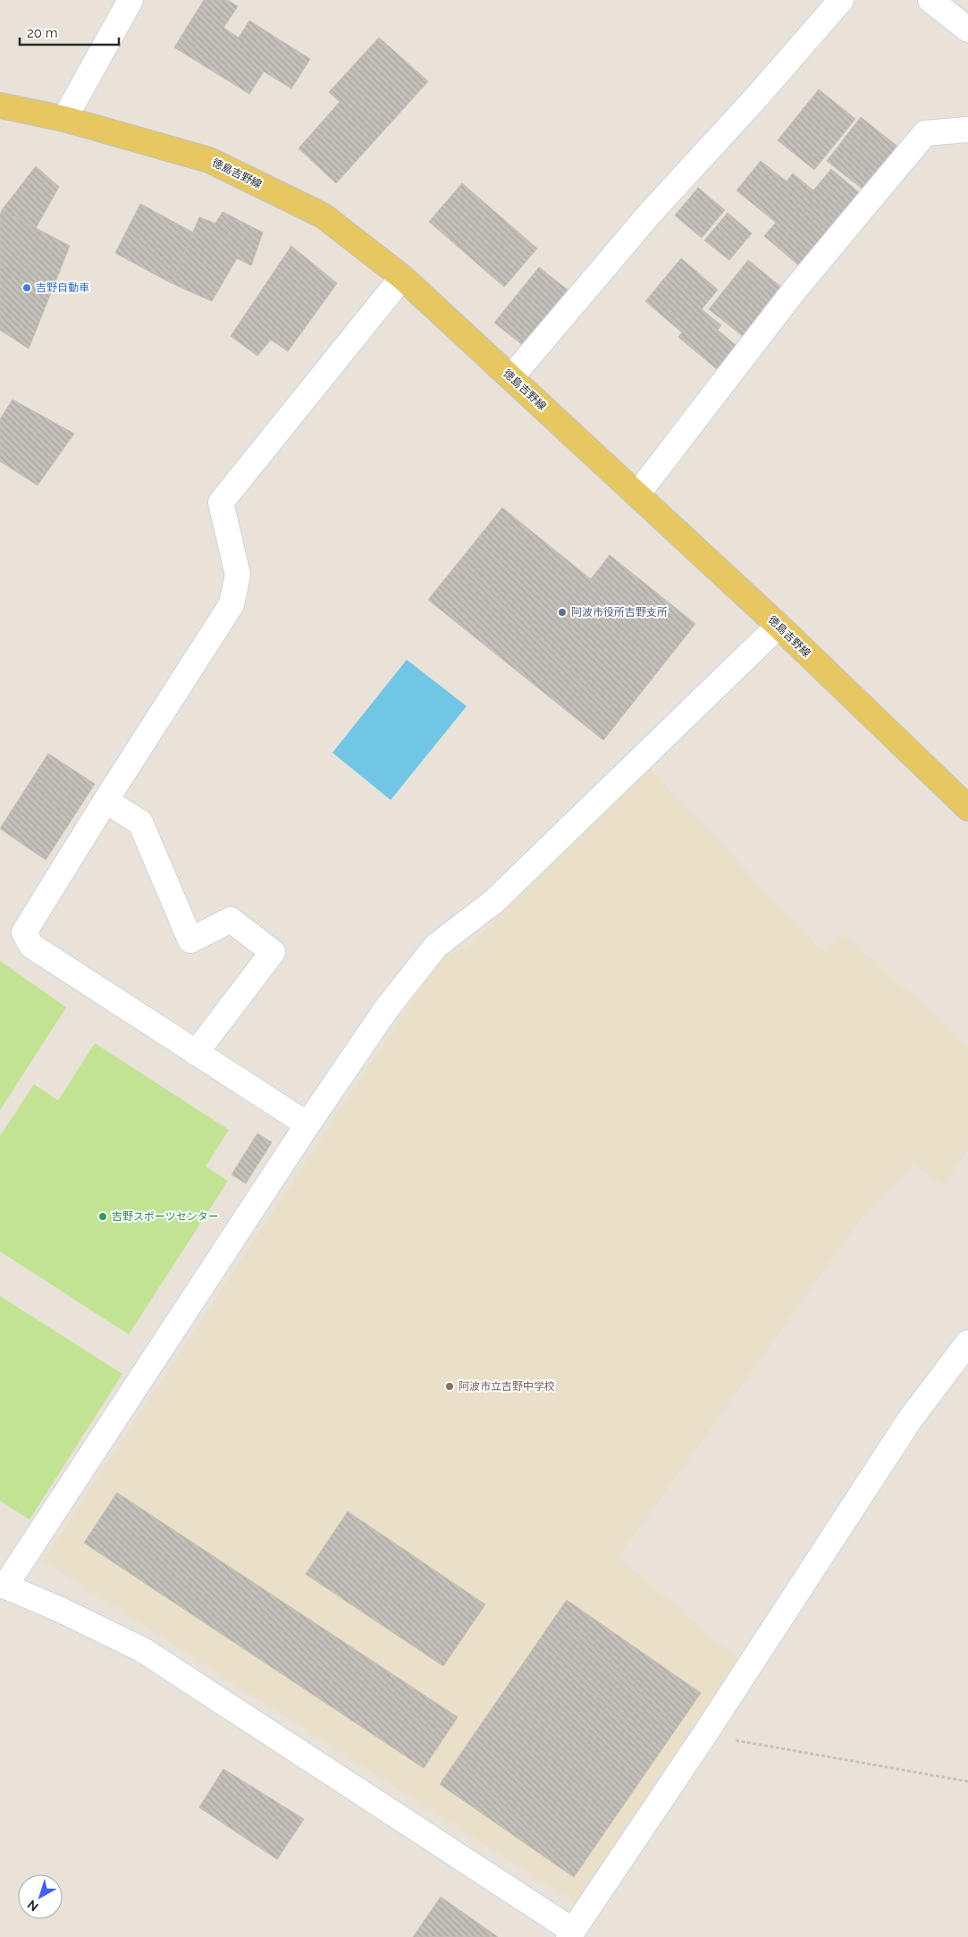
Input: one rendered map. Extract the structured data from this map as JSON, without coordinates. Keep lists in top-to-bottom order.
{
  "streets": {
    "main road": ["徳島吉野線"]
  },
  "places": [
    "吉野自動車",
    "阿波市役所吉野支所",
    "吉野スポーツセンター",
    "阿波市立吉野中学校"
  ],
  "scale_bar": "20 m",
  "north": "bottom left"
}
